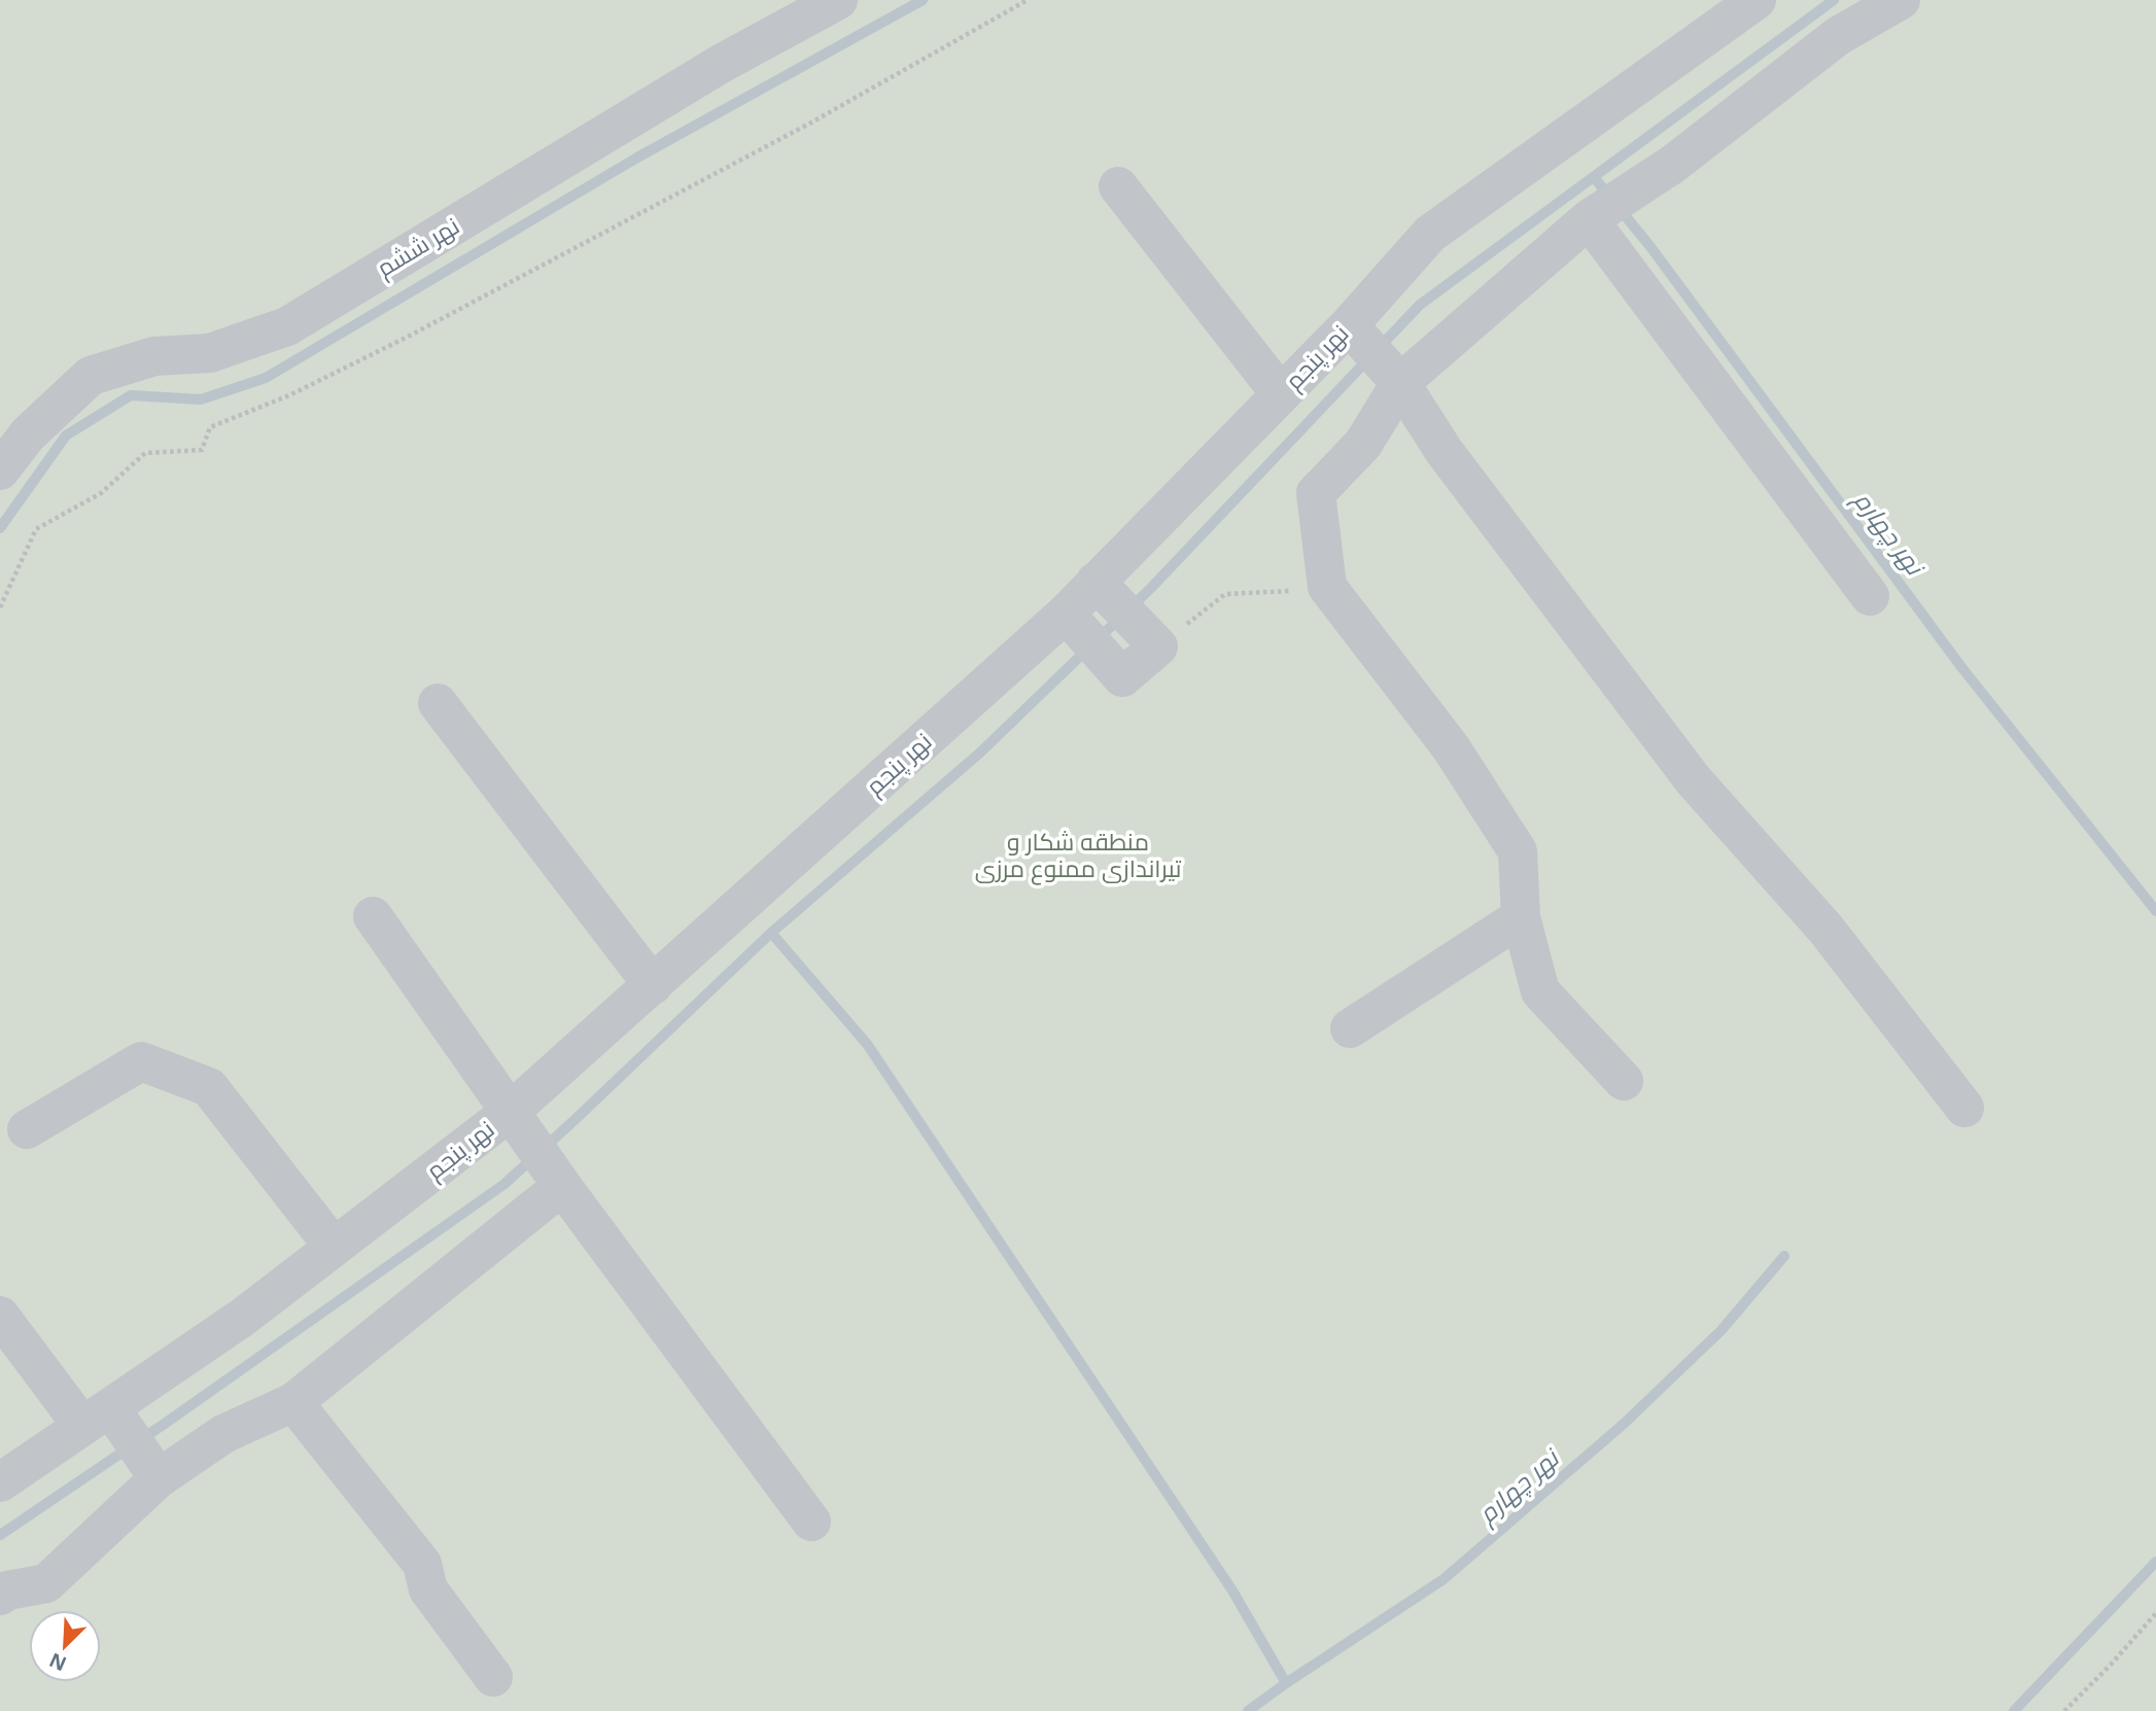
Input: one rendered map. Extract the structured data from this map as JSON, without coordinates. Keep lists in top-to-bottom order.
{
  "streets": {
    "street": ["نهر ششم", "نهر پنجم"]
  },
  "water": ["نهر چهارم"],
  "parks": ["منطقه شکار و تیراندازی ممنوع مرزی"],
  "north": "bottom left"
}
